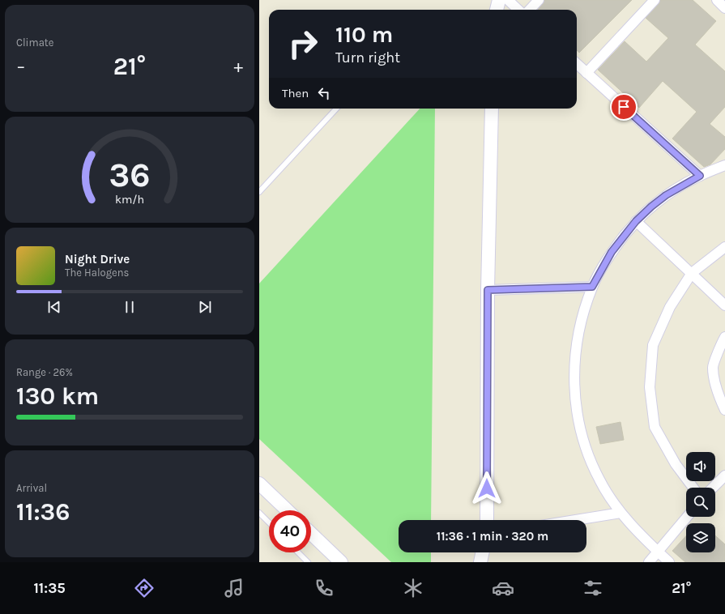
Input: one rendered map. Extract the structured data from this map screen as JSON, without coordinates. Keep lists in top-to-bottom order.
{
  "page": {
    "tile": [
      "Climate",
      ["Range · 26%", "130 km"],
      ["Arrival", "11:36"]
    ],
    "turn": ["110 m", "Turn right"],
    "heat": ["−", "21°", "+"],
    "then": "Then",
    "song": ["Night Drive", "The Halogens"],
    "limit": "40",
    "trip": "11:36 · 1 min · 320 m",
    "tabs": ["11:35", "21°"],
    "gauge": ["36", "km/h"]
  }
}
